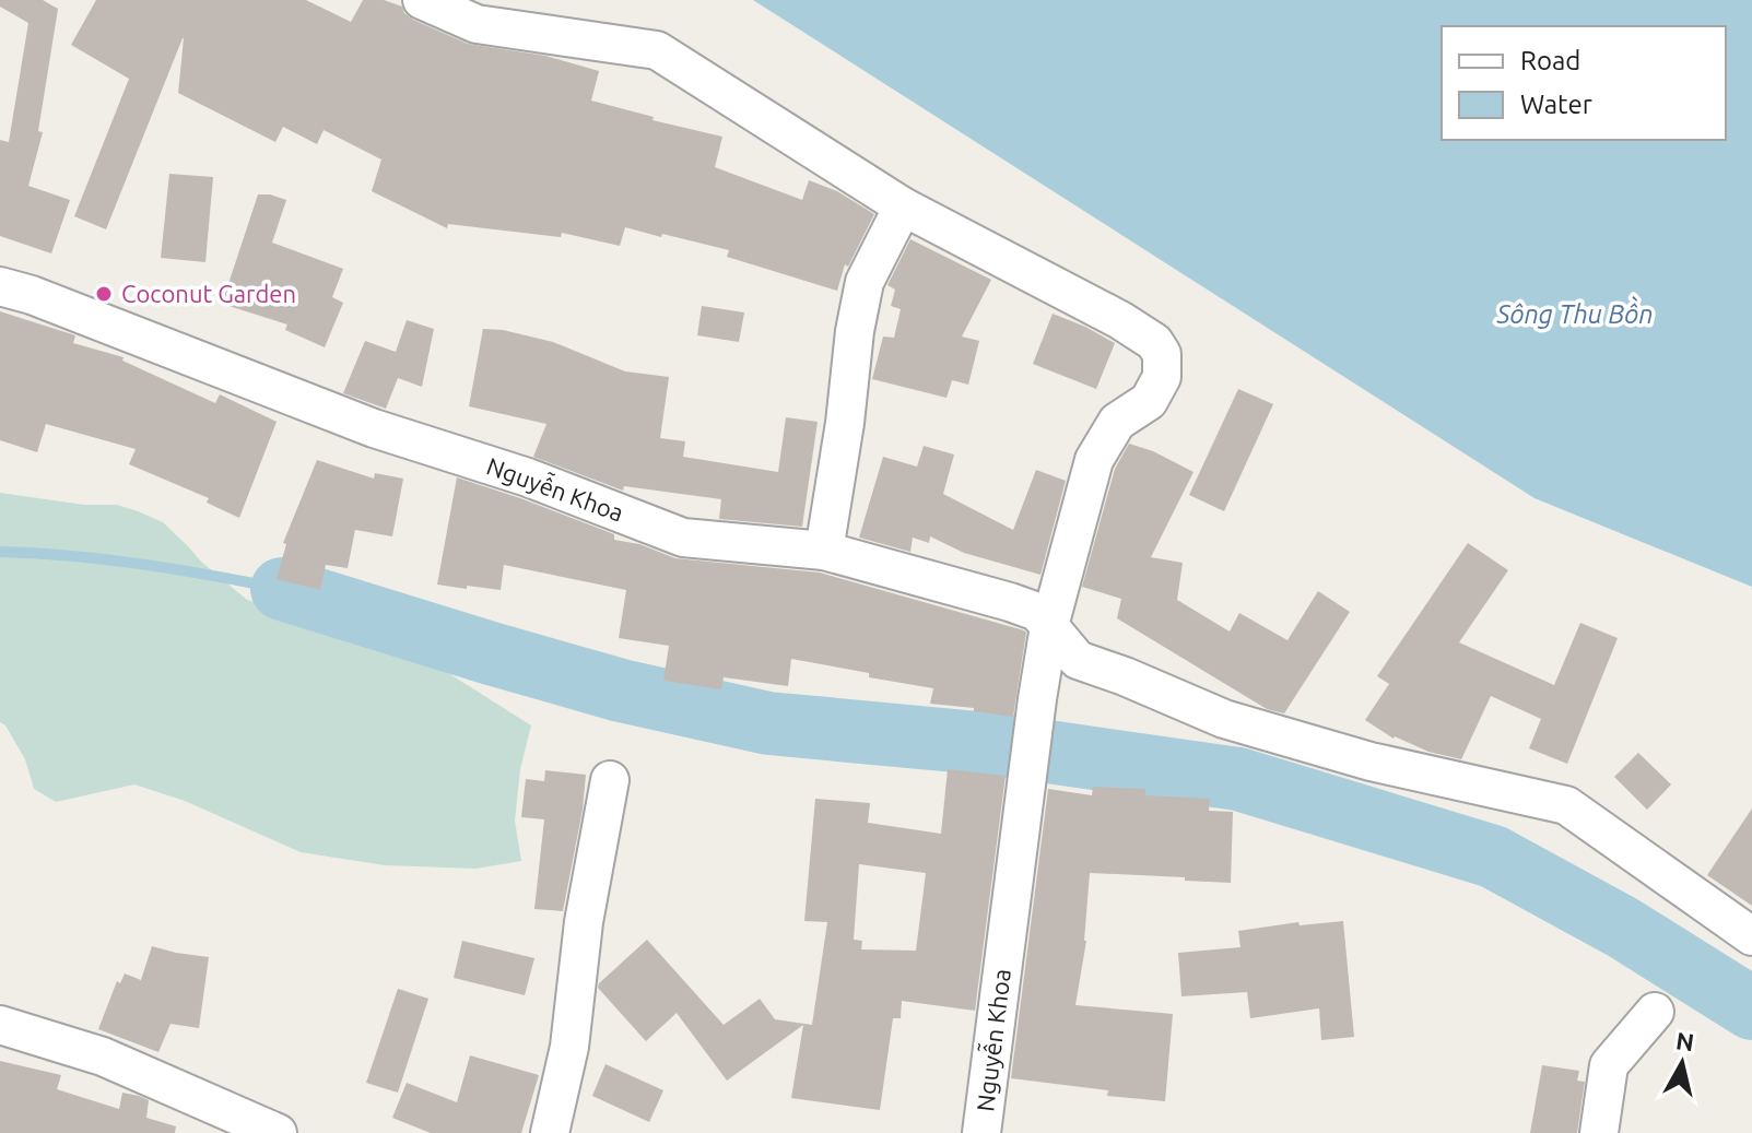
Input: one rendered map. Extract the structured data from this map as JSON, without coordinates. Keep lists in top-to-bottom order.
{
  "streets": {
    "street": ["Nguyễn Khoa"]
  },
  "water": ["Sông Thu Bồn"],
  "places": ["Coconut Garden"],
  "legend": ["Road", "Water"],
  "north": "top"
}
